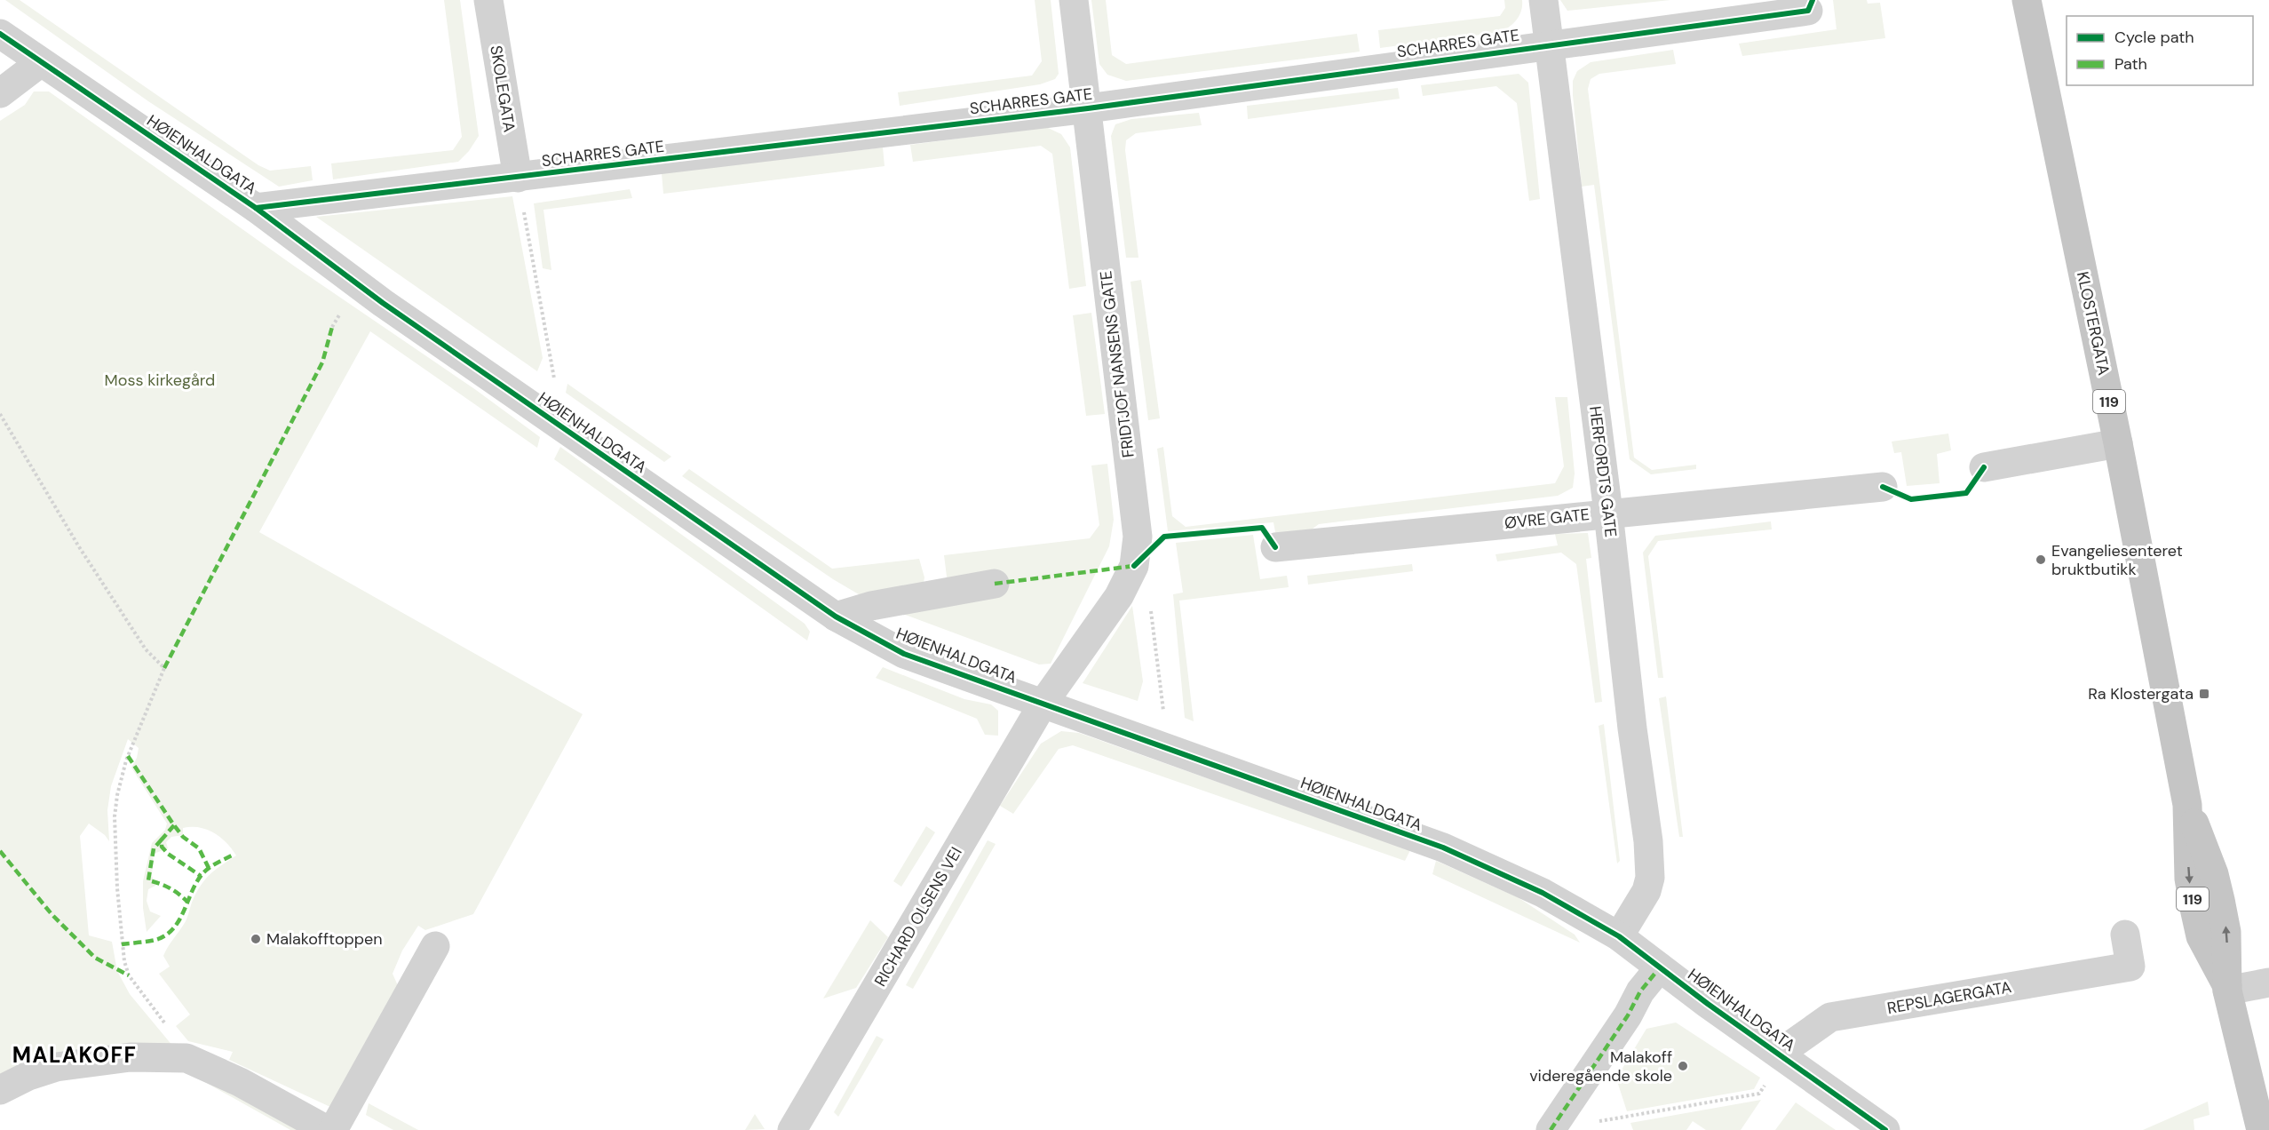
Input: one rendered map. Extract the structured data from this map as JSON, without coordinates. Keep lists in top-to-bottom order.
{
  "streets": {
    "main road": ["KLOSTERGATA", "119"],
    "street": [
      "SCHARRES GATE",
      "SKOLEGATA",
      "HØIENHALDGATA",
      "FRIDTJOF NANSENS GATE",
      "HERFORDTS GATE",
      "ØVRE GATE",
      "RICHARD OLSENS VEI",
      "REPSLAGERGATA"
    ]
  },
  "crossings": [
    ["SCHARRES GATE", "SKOLEGATA"],
    ["SCHARRES GATE", "HØIENHALDGATA"],
    ["SCHARRES GATE", "FRIDTJOF NANSENS GATE"],
    ["SCHARRES GATE", "HERFORDTS GATE"],
    ["HØIENHALDGATA", "FRIDTJOF NANSENS GATE"],
    ["HØIENHALDGATA", "HERFORDTS GATE"],
    ["HØIENHALDGATA", "RICHARD OLSENS VEI"],
    ["HØIENHALDGATA", "REPSLAGERGATA"],
    ["FRIDTJOF NANSENS GATE", "RICHARD OLSENS VEI"],
    ["HERFORDTS GATE", "ØVRE GATE"]
  ],
  "districts": ["MALAKOFF"],
  "parks": ["Moss kirkegård"],
  "places": {
    "other": ["Evangeliesenteret bruktbutikk", "Malakofftoppen", "Malakoff videregående skole"],
    "transit": ["Ra Klostergata"]
  },
  "legend": ["Cycle path", "Path"]
}
